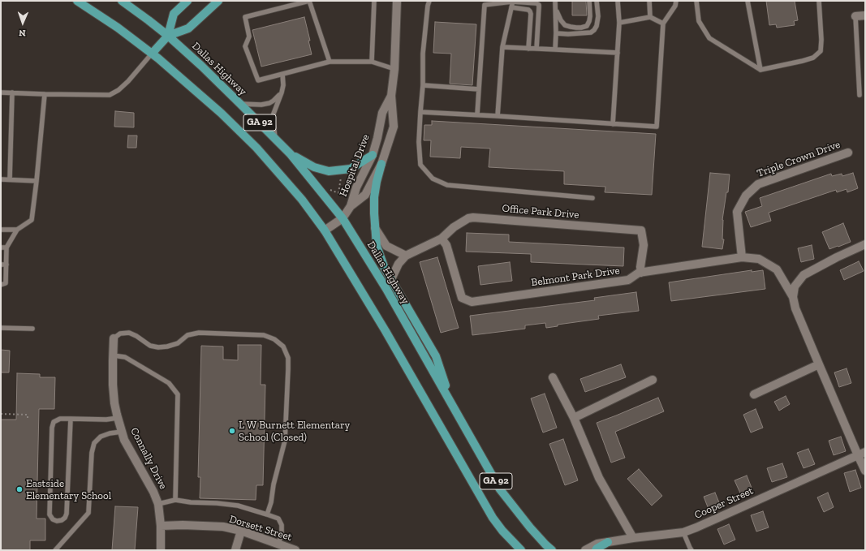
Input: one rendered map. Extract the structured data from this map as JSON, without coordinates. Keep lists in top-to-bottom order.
{
  "streets": {
    "main road": ["Dallas Highway", "GA 92"],
    "street": [
      "Triple Crown Drive",
      "Hospital Drive",
      "Office Park Drive",
      "Belmont Park Drive",
      "Connally Drive",
      "Cooper Street",
      "Dorsett Street"
    ]
  },
  "crossings": [
    ["Dallas Highway", "GA 92"],
    ["Dallas Highway", "Hospital Drive"],
    ["GA 92", "Hospital Drive"],
    ["Triple Crown Drive", "Belmont Park Drive"],
    ["Office Park Drive", "Belmont Park Drive"],
    ["Belmont Park Drive", "Cooper Street"],
    ["Connally Drive", "Dorsett Street"]
  ],
  "places": ["L W Burnett Elementary School (Closed)", "Eastside Elementary School"],
  "north": "bottom"
}
